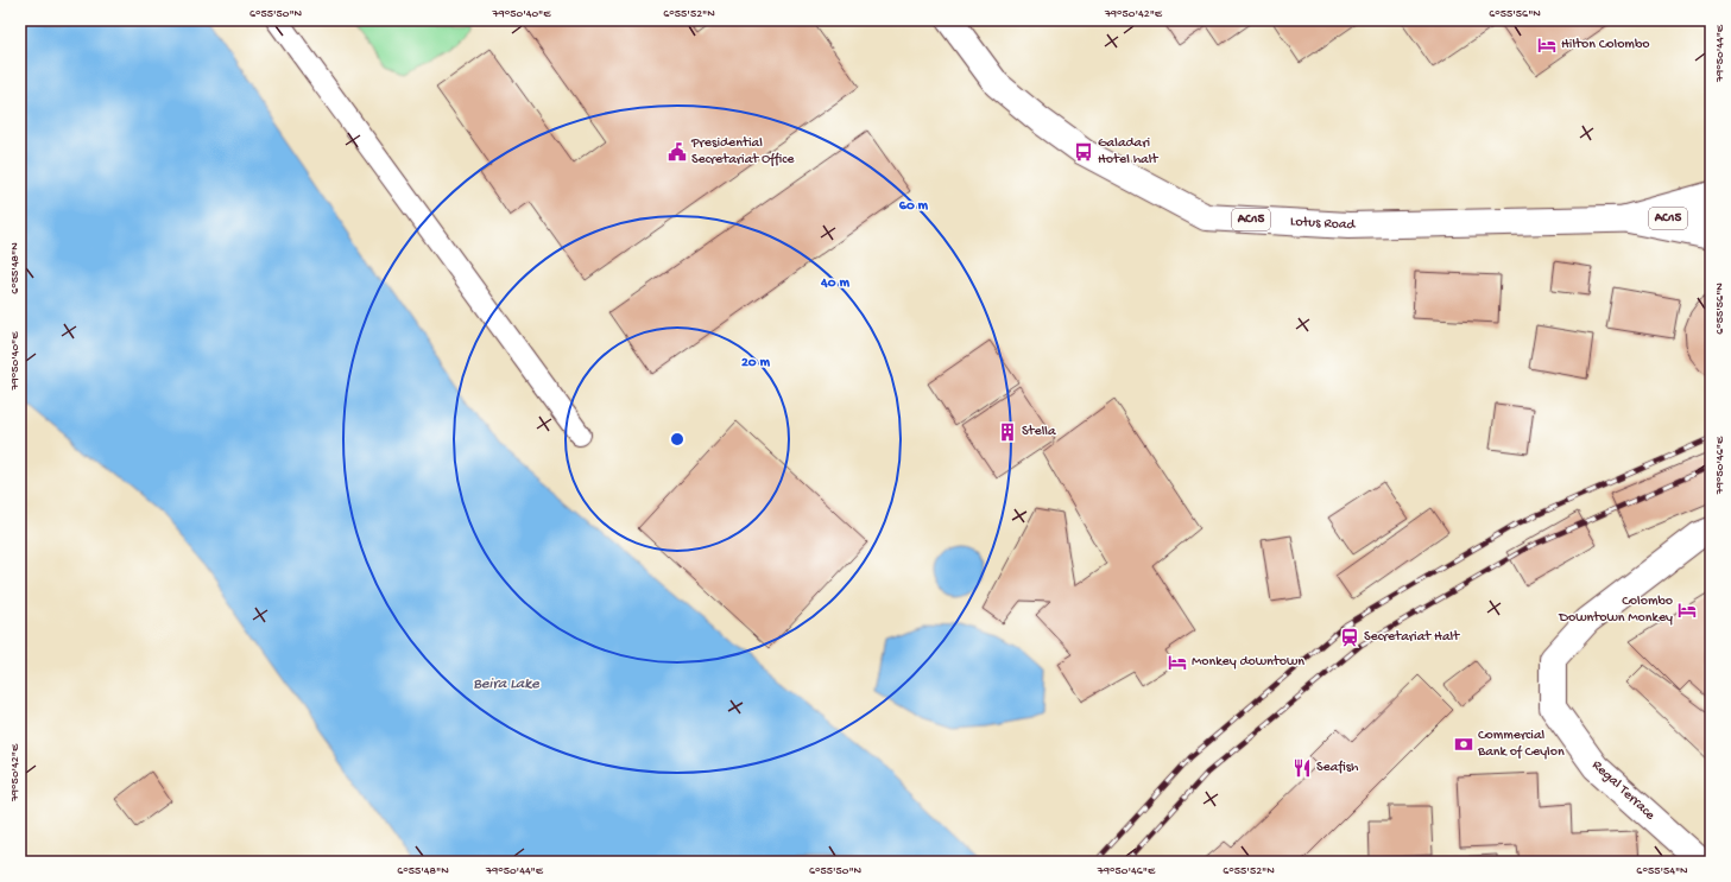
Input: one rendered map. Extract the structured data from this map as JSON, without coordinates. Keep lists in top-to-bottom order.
{
  "streets": {
    "main road": ["AC15", "Lotus Road", "Regal Terrace"]
  },
  "water": ["Beira Lake"],
  "places": {
    "hotel": ["Hilton Colombo", "Colombo Downtown Monkey", "Monkey downtown"],
    "public building": ["Presidential Secretariat Office"],
    "bus stop": ["Galadari Hotel halt"],
    "building": ["Stella"],
    "station": ["Secretariat Halt"],
    "bank": ["Commercial Bank of Ceylon"],
    "restaurant": ["Seafish"]
  },
  "coordinates": [
    "6°55'50\"N",
    "79°50'40\"E",
    "6°55'52\"N",
    "79°50'42\"E",
    "6°55'56\"N",
    "79°50'44\"E",
    "6°55'48\"N",
    "79°50'46\"E",
    "6°55'54\"N"
  ],
  "rings": ["60 m", "40 m", "20 m"]
}
